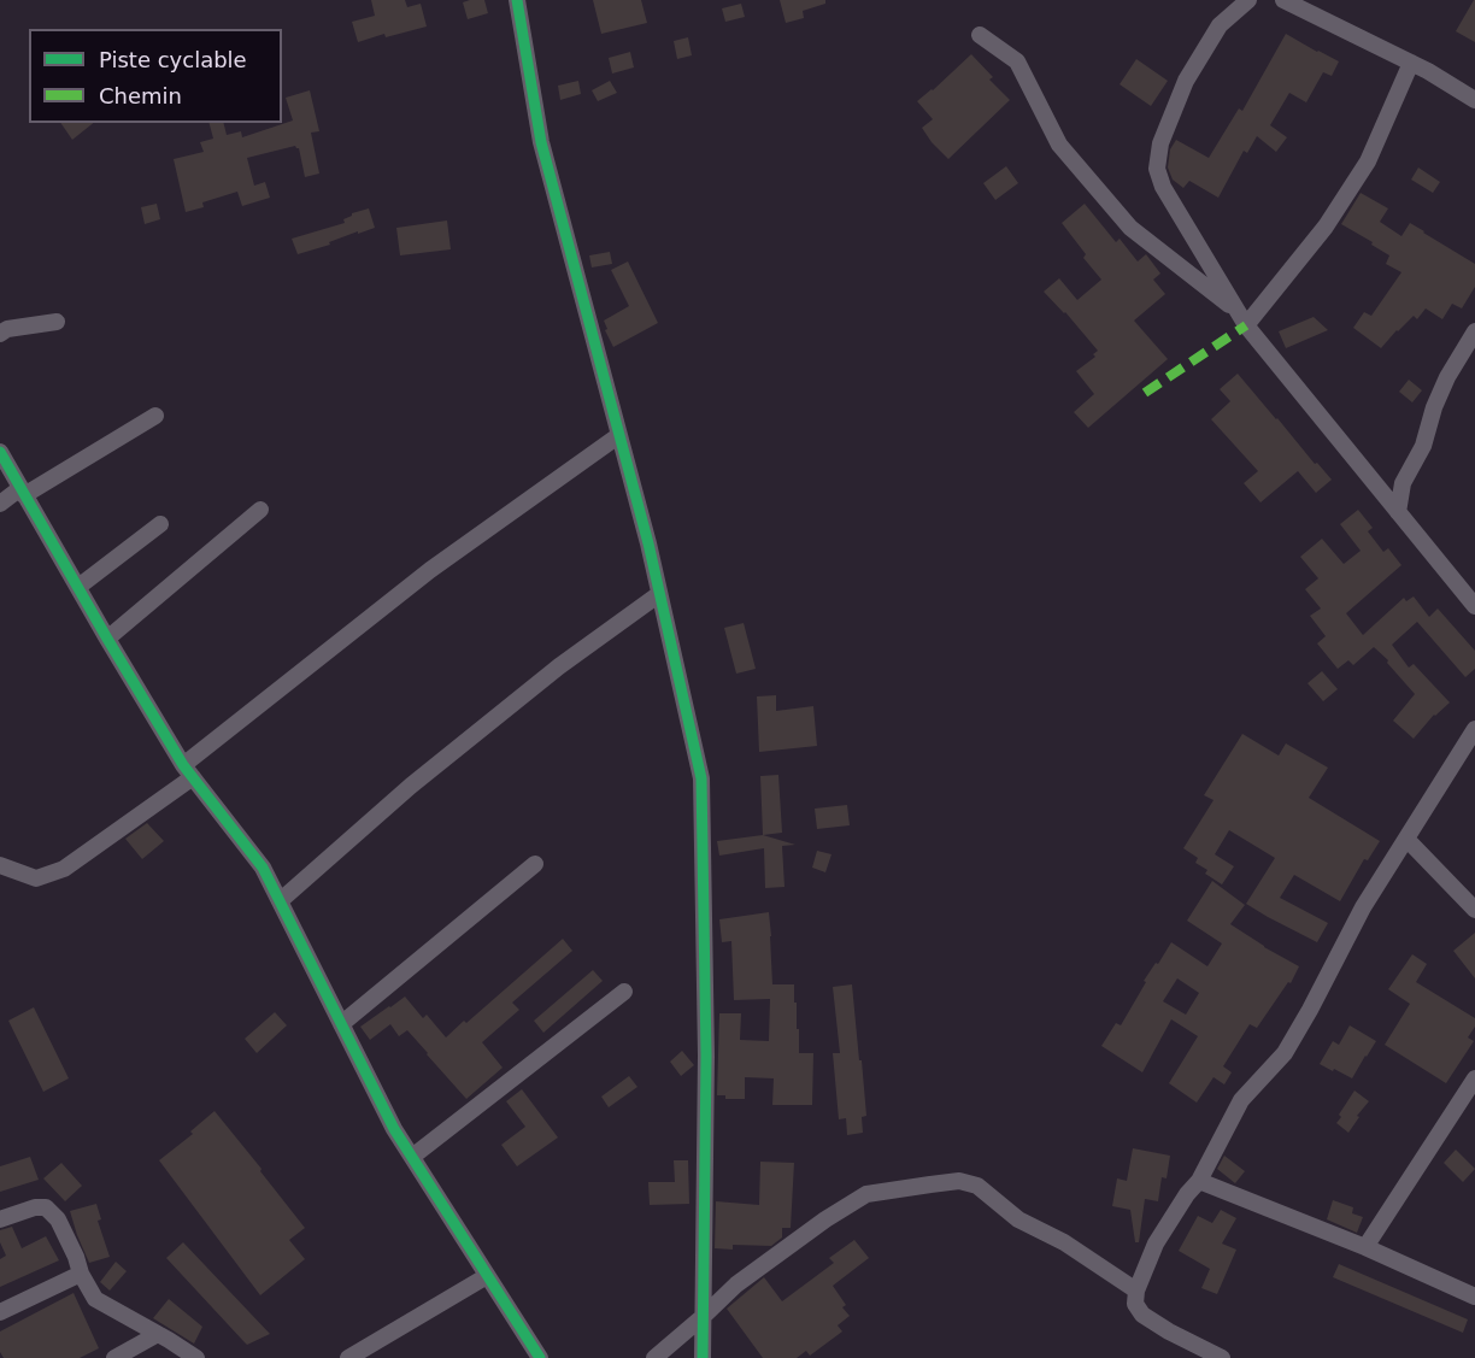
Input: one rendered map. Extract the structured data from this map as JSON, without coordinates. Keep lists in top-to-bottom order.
{
  "legend": ["Piste cyclable", "Chemin"]
}
